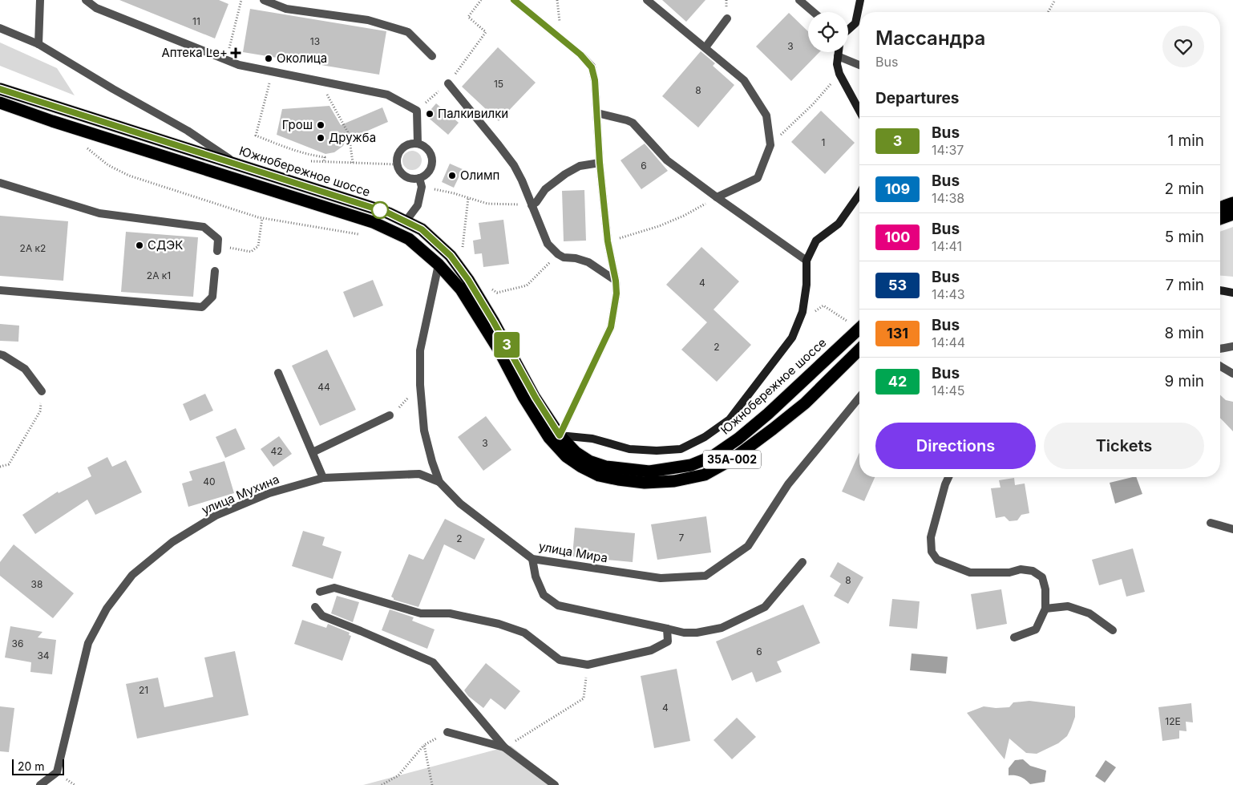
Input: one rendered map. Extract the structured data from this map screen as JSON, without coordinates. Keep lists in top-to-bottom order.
{
  "streets": {
    "highway": ["Южнобережное шоссе", "35А-002"],
    "street": ["улица Мухина", "улица Мира"]
  },
  "crossings": [
    ["35А-002", "улица Мира"],
    ["улица Мухина", "улица Мира"]
  ],
  "places": {
    "health": ["Аптека Le+"],
    "other": [
      "Околица",
      "Палкивилки",
      "Грош",
      "Дружба",
      "Олимп",
      "СДЭК"
    ]
  },
  "lines": ["bus line 3"],
  "house_numbers": [
    "11",
    "13",
    "3",
    "15",
    "8",
    "1",
    "6",
    "2А к2",
    "2А к1",
    "4",
    "2",
    "44",
    "3",
    "42",
    "40",
    "7",
    "2",
    "8",
    "38",
    "36",
    "6",
    "34",
    "21",
    "4",
    "12Е"
  ],
  "scale_bar": "20 m",
  "page": {
    "on_map": "3",
    "heading": [
      ["Массандра", "Bus"],
      "Departures"
    ],
    "list": [
      {
        "mark": "3",
        "name": "Bus",
        "note": "14:37",
        "value": "1 min"
      },
      {
        "mark": "109",
        "name": "Bus",
        "note": "14:38",
        "value": "2 min"
      },
      {
        "mark": "100",
        "name": "Bus",
        "note": "14:41",
        "value": "5 min"
      },
      {
        "mark": "53",
        "name": "Bus",
        "note": "14:43",
        "value": "7 min"
      },
      {
        "mark": "131",
        "name": "Bus",
        "note": "14:44",
        "value": "8 min"
      },
      {
        "mark": "42",
        "name": "Bus",
        "note": "14:45",
        "value": "9 min"
      }
    ],
    "buttons": ["Directions", "Tickets"],
    "scale": "20 m"
  }
}
